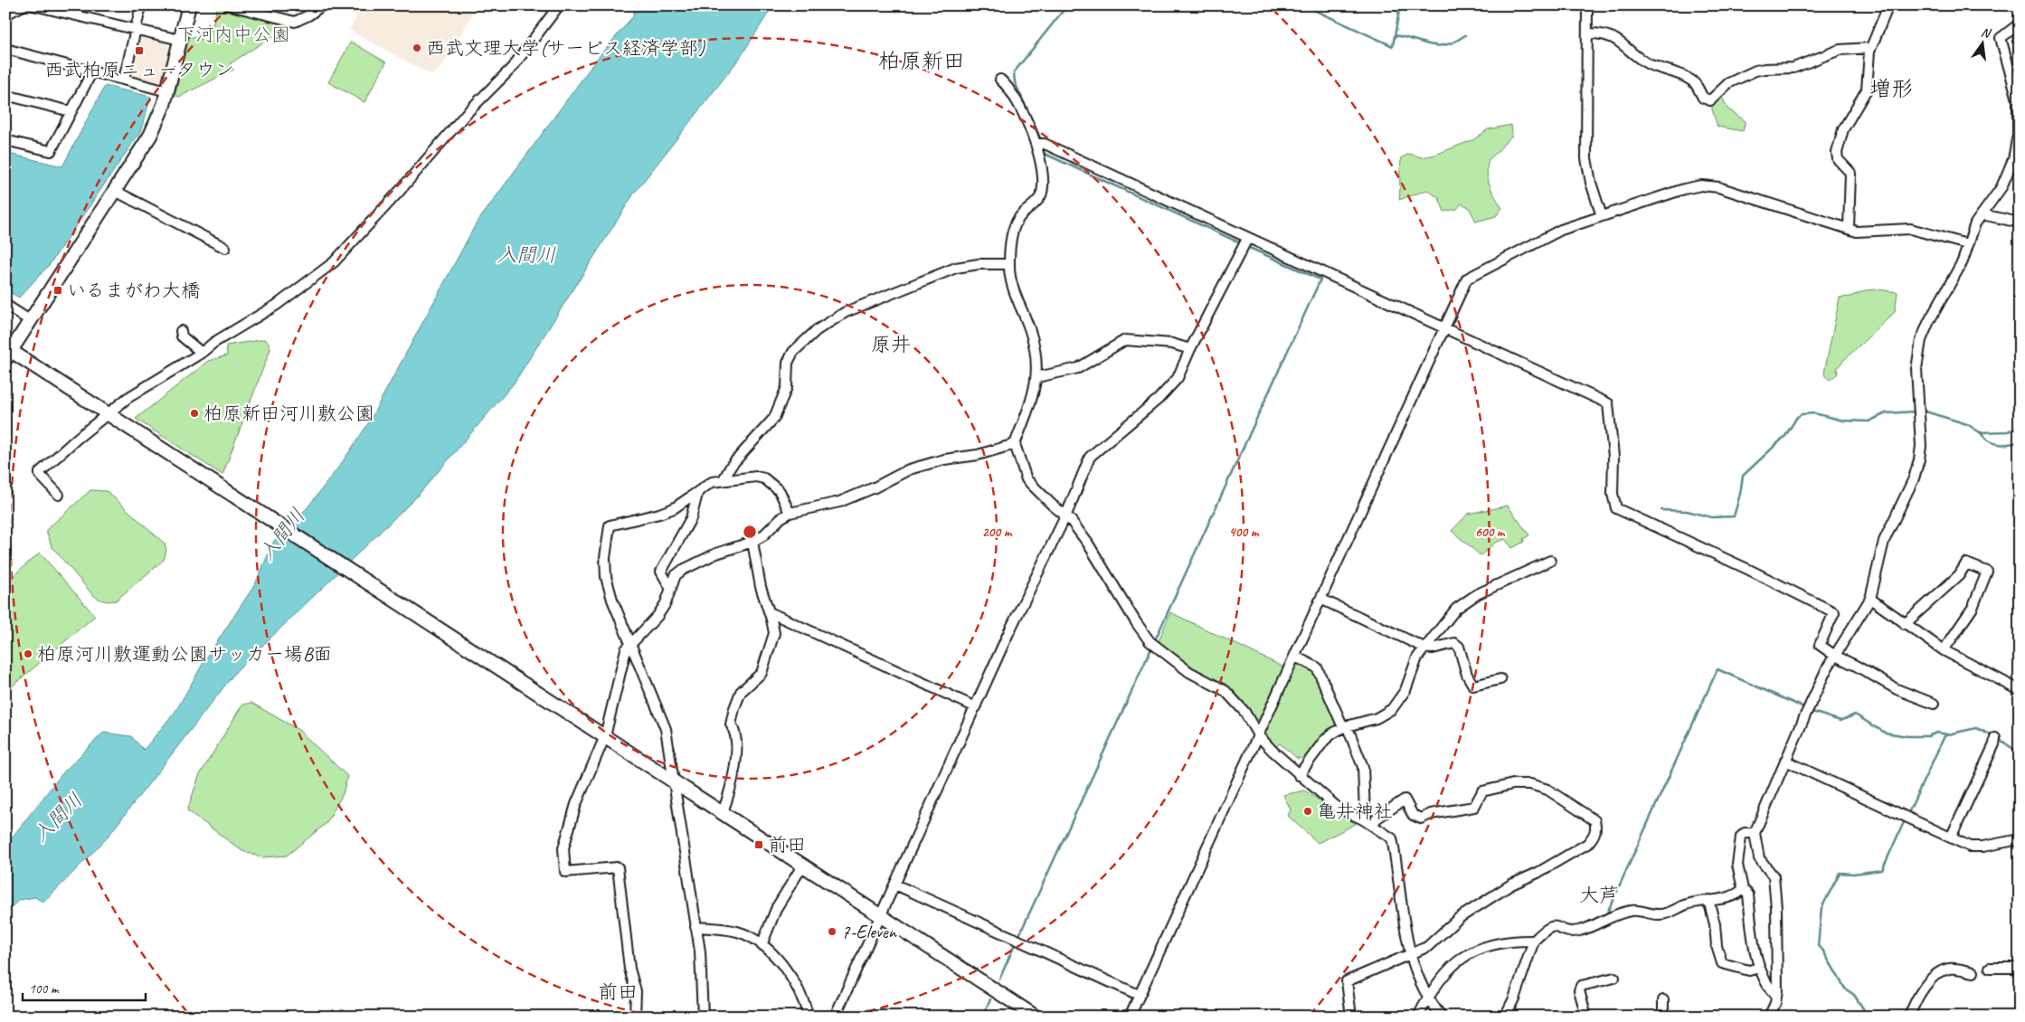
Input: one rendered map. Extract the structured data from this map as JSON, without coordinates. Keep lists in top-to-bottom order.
{
  "districts": [
    "柏原新田",
    "増形",
    "原井",
    "大芦",
    "前田"
  ],
  "water": ["入間川"],
  "parks": ["下河内中公園"],
  "places": {
    "other": [
      "西武文理大学(サービス経済学部)",
      "柏原新田河川敷公園",
      "柏原河川敷運動公園サッカー場B面",
      "亀井神社",
      "7-Eleven"
    ],
    "transit": ["西武柏原ニュータウン", "いるまがわ大橋", "前田"]
  },
  "scale_bar": "100 m",
  "north": "top",
  "rings": ["200 m", "400 m", "600 m"]
}
